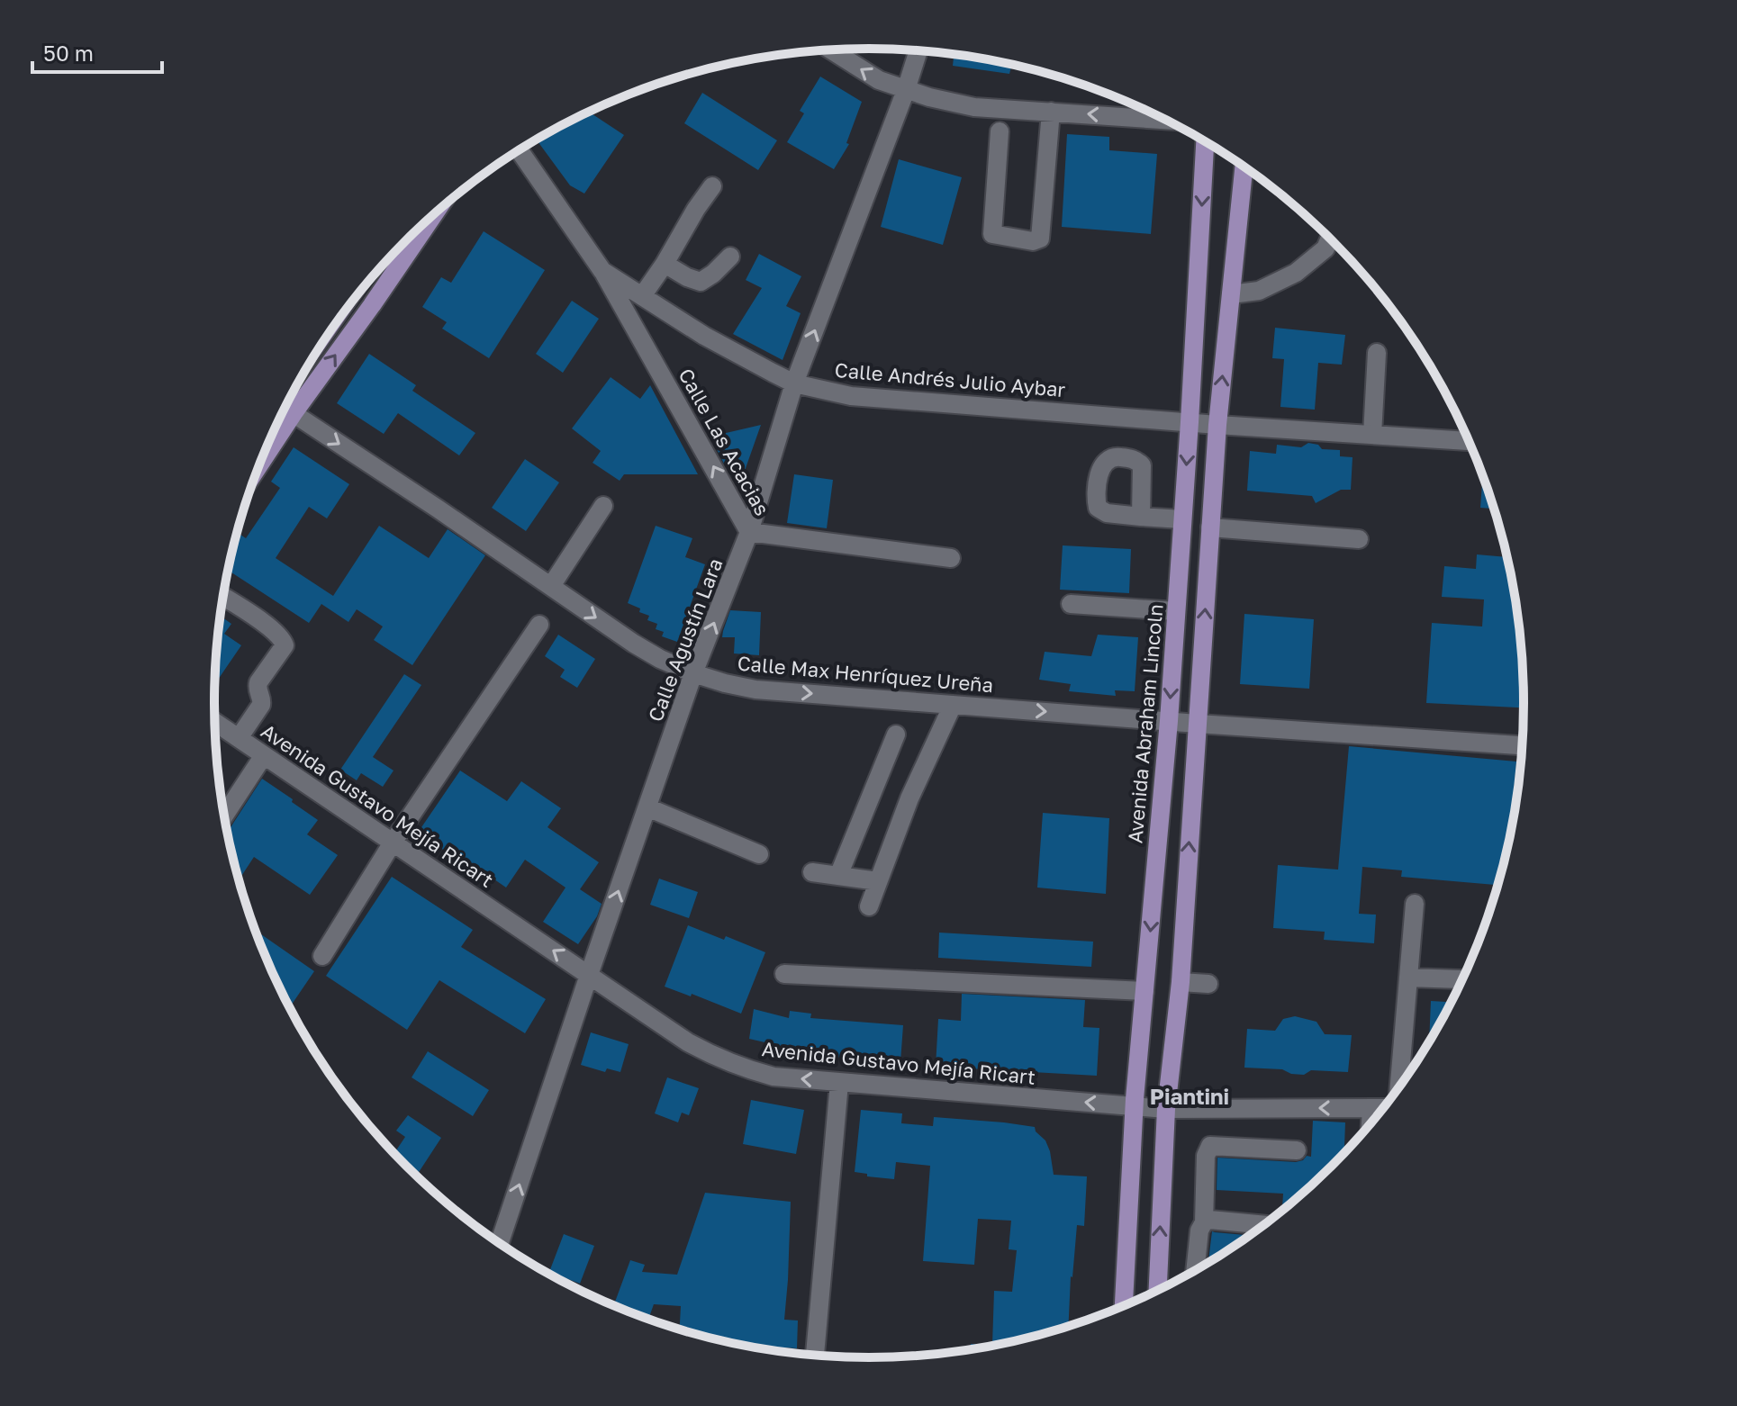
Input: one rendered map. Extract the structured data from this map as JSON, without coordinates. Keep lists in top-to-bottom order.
{
  "streets": {
    "main road": ["Avenida Abraham Lincoln"],
    "street": [
      "Calle Andrés Julio Aybar",
      "Calle Las Acacias",
      "Calle Agustín Lara",
      "Calle Max Henríquez Ureña",
      "Avenida Gustavo Mejía Ricart"
    ]
  },
  "crossings": [
    ["Calle Andrés Julio Aybar", "Calle Las Acacias"],
    ["Calle Andrés Julio Aybar", "Calle Agustín Lara"],
    ["Calle Andrés Julio Aybar", "Avenida Abraham Lincoln"],
    ["Calle Las Acacias", "Calle Agustín Lara"],
    ["Calle Agustín Lara", "Calle Max Henríquez Ureña"],
    ["Calle Agustín Lara", "Avenida Gustavo Mejía Ricart"],
    ["Calle Max Henríquez Ureña", "Avenida Abraham Lincoln"],
    ["Avenida Abraham Lincoln", "Avenida Gustavo Mejía Ricart"]
  ],
  "one_way": ["Calle Las Acacias", "Calle Agustín Lara", "Calle Max Henríquez Ureña"],
  "districts": ["Piantini"],
  "scale_bar": "50 m"
}
